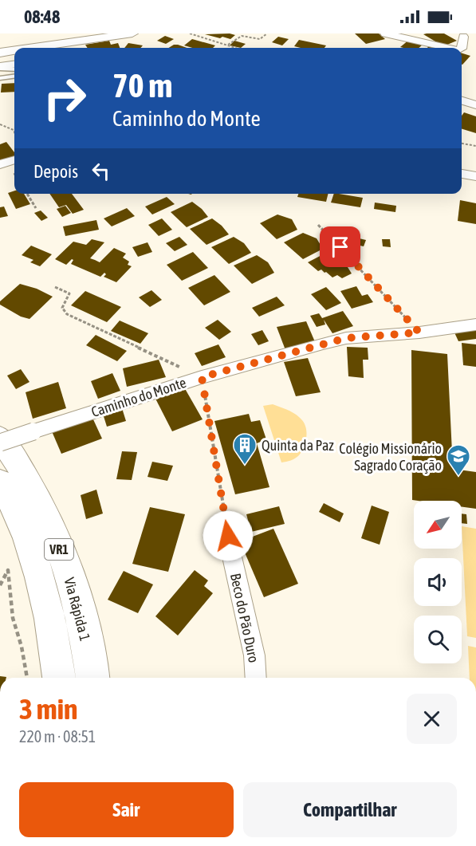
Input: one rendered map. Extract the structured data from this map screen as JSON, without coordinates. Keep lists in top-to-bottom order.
{
  "streets": {
    "highway": ["VR1", "Via Rápida 1"],
    "street": ["Caminho do Monte", "Beco do Pão Duro"]
  },
  "places": {
    "building": ["Quinta da Paz"],
    "school or university": ["Colégio Missionário Sagrado Coração"]
  },
  "north": "bottom left",
  "page": {
    "status": "08:48",
    "turn": ["70 m", "Caminho do Monte"],
    "then": "Depois",
    "heading": ["3 min", "220 m · 08:51"],
    "buttons": ["Sair", "Compartilhar"]
  }
}
